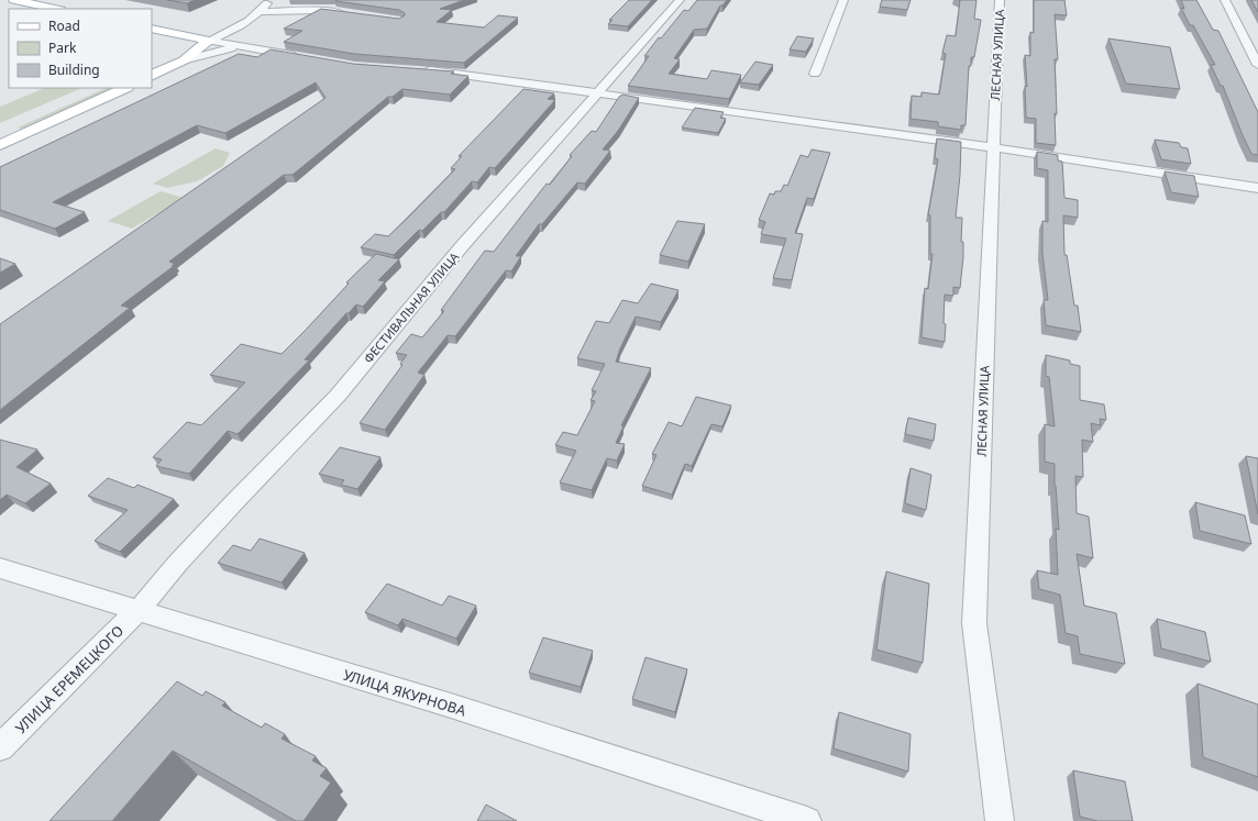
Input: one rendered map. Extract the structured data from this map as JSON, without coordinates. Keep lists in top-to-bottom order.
{
  "streets": {
    "street": [
      "ЛЕСНАЯ УЛИЦА",
      "ФЕСТИВАЛЬНАЯ УЛИЦА",
      "УЛИЦА ЕРЕМЕЦКОГО",
      "УЛИЦА ЯКУРНОВА"
    ]
  },
  "crossings": [
    ["ФЕСТИВАЛЬНАЯ УЛИЦА", "УЛИЦА ЕРЕМЕЦКОГО"],
    ["ФЕСТИВАЛЬНАЯ УЛИЦА", "УЛИЦА ЯКУРНОВА"],
    ["УЛИЦА ЕРЕМЕЦКОГО", "УЛИЦА ЯКУРНОВА"]
  ],
  "legend": ["Road", "Park", "Building"]
}
